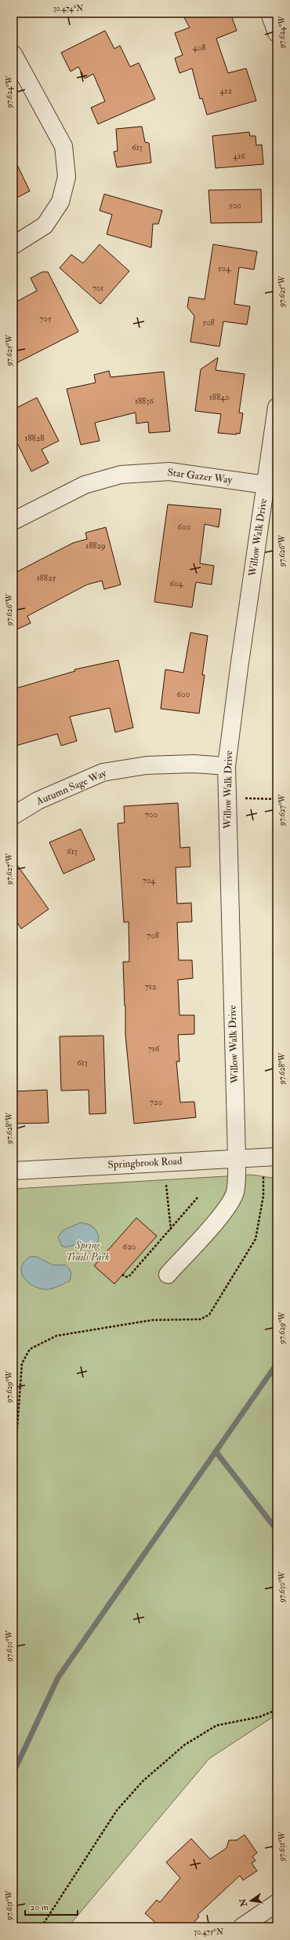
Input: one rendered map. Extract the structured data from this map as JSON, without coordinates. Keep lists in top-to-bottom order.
{
  "streets": {
    "street": [
      "Star Gazer Way",
      "Willow Walk Drive",
      "Autumn Sage Way",
      "Springbrook Road"
    ]
  },
  "crossings": [
    ["Star Gazer Way", "Willow Walk Drive"],
    ["Willow Walk Drive", "Autumn Sage Way"],
    ["Willow Walk Drive", "Springbrook Road"]
  ],
  "parks": ["Spring Trails Park"],
  "house_numbers": [
    "408",
    "412",
    "613",
    "416",
    "500",
    "504",
    "701",
    "705",
    "508",
    "18840",
    "18836",
    "18828",
    "600",
    "18829",
    "18825",
    "604",
    "600",
    "700",
    "613",
    "704",
    "708",
    "712",
    "716",
    "613",
    "720",
    "620"
  ],
  "scale_bar": "20 m",
  "north": "left",
  "coordinates": [
    "30.474°N",
    "97.624°W",
    "97.625°W",
    "97.626°W",
    "97.627°W",
    "97.628°W",
    "97.629°W",
    "97.630°W",
    "97.631°W",
    "30.475°N"
  ]
}
